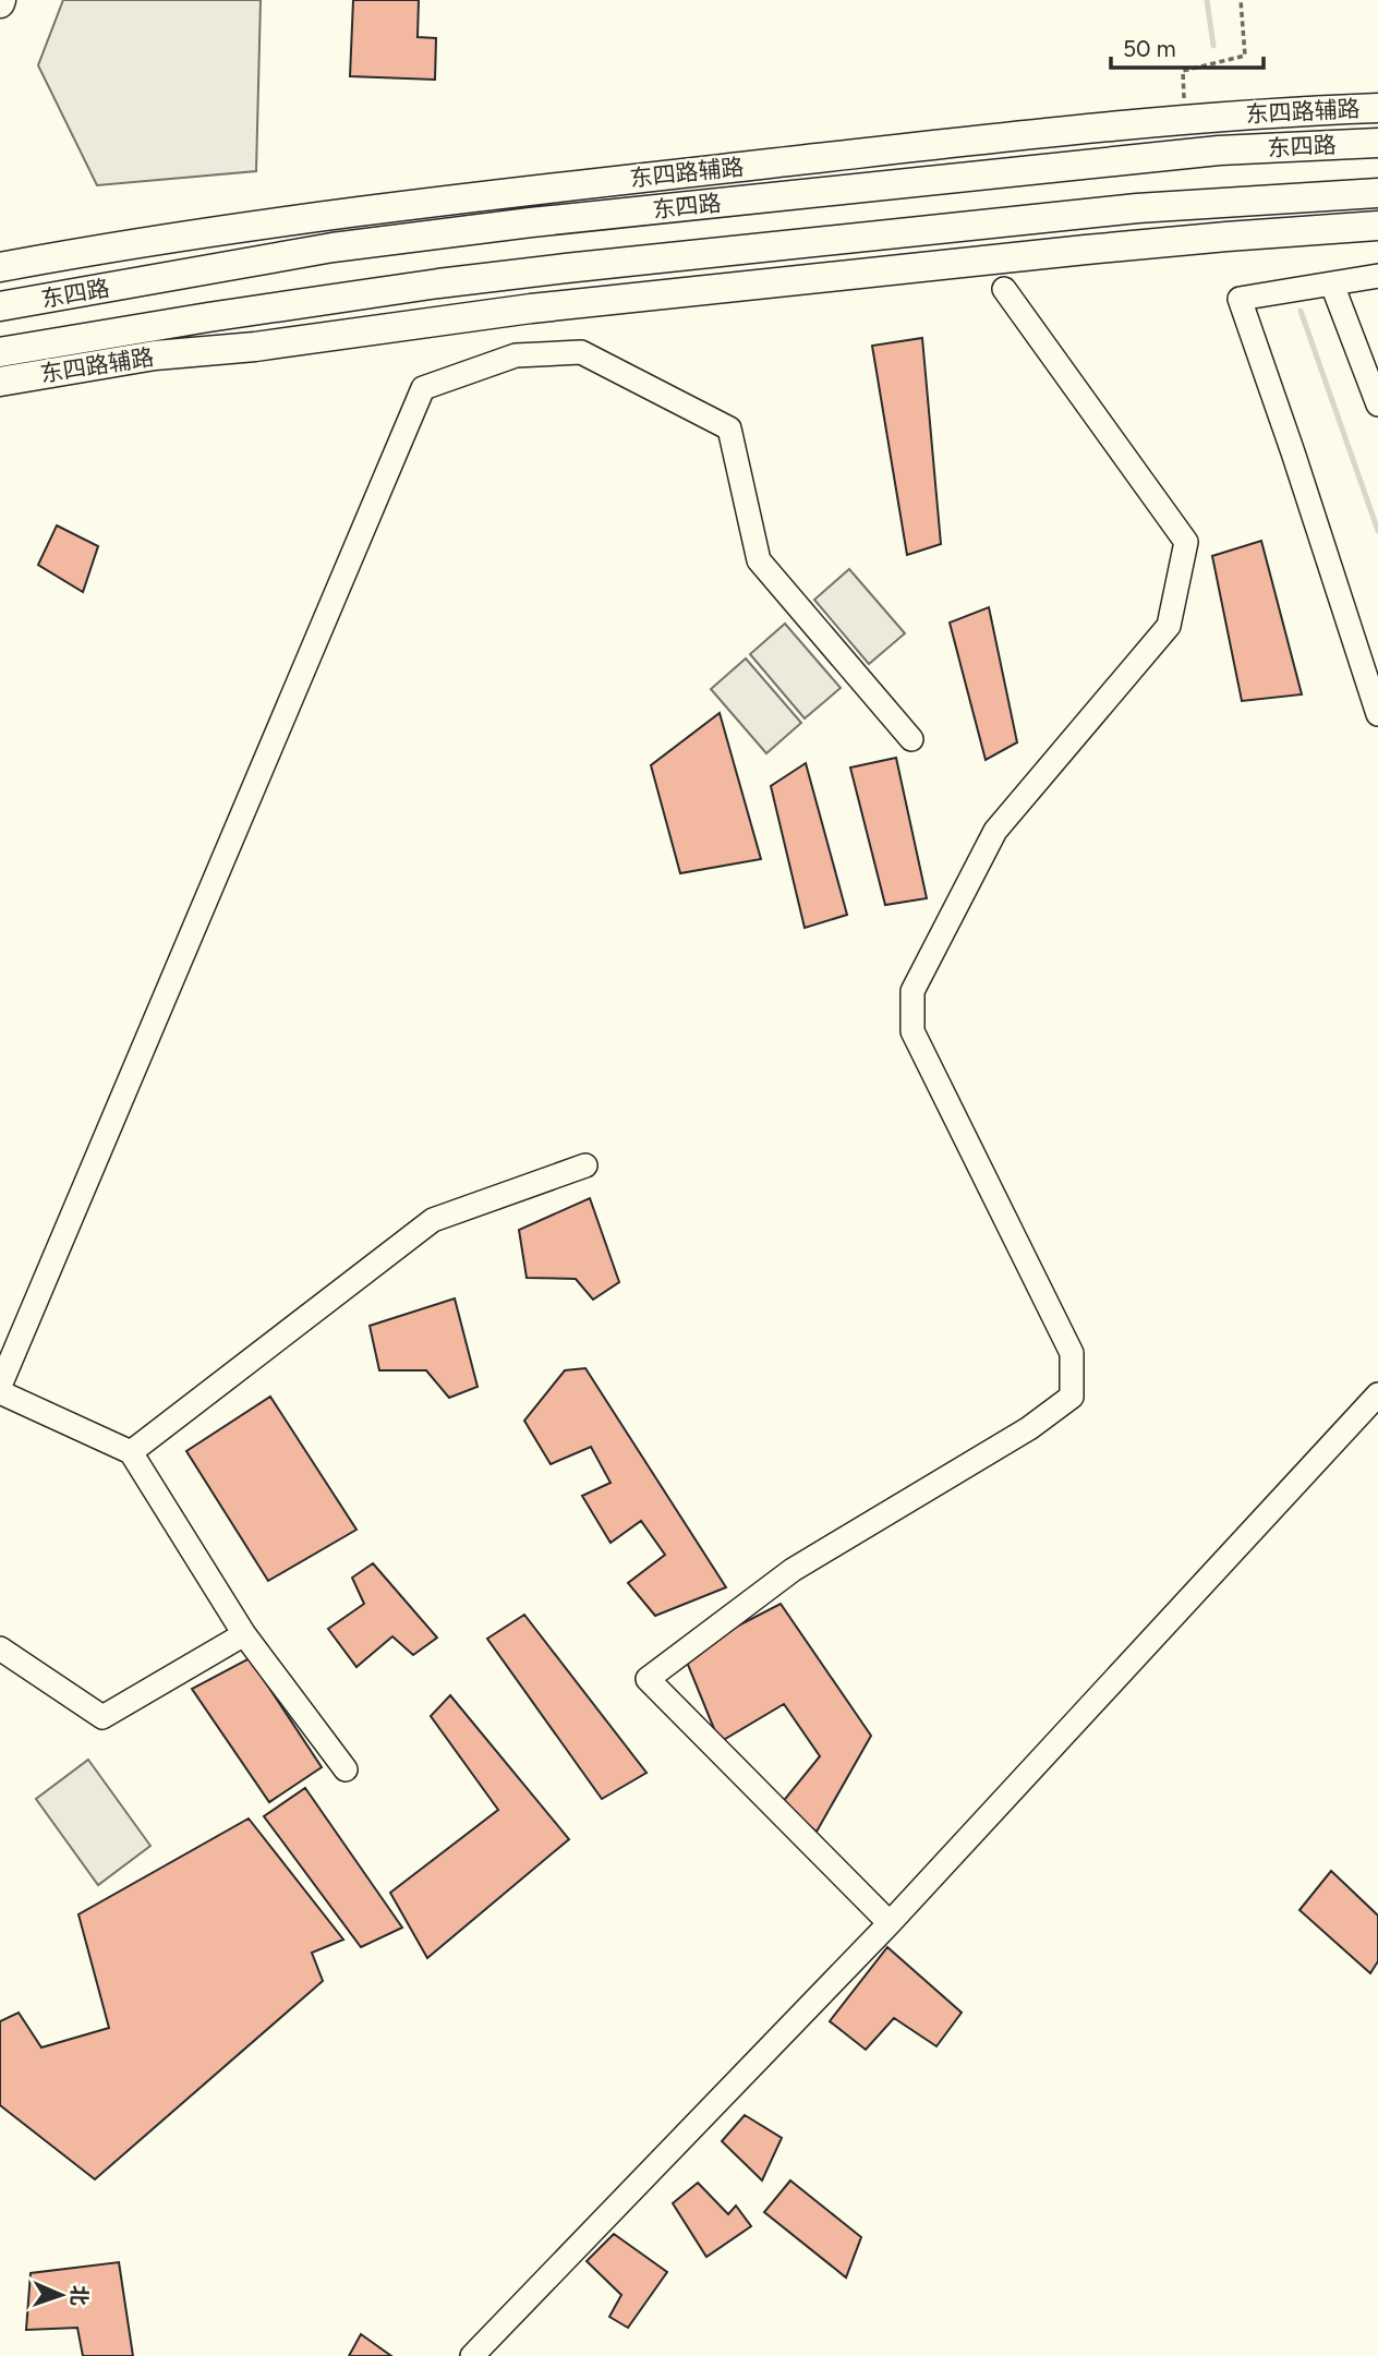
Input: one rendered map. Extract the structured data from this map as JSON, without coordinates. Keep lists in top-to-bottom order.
{
  "streets": {
    "main road": ["东四路辅路", "东四路"]
  },
  "scale_bar": "50 m",
  "north": "right"
}
